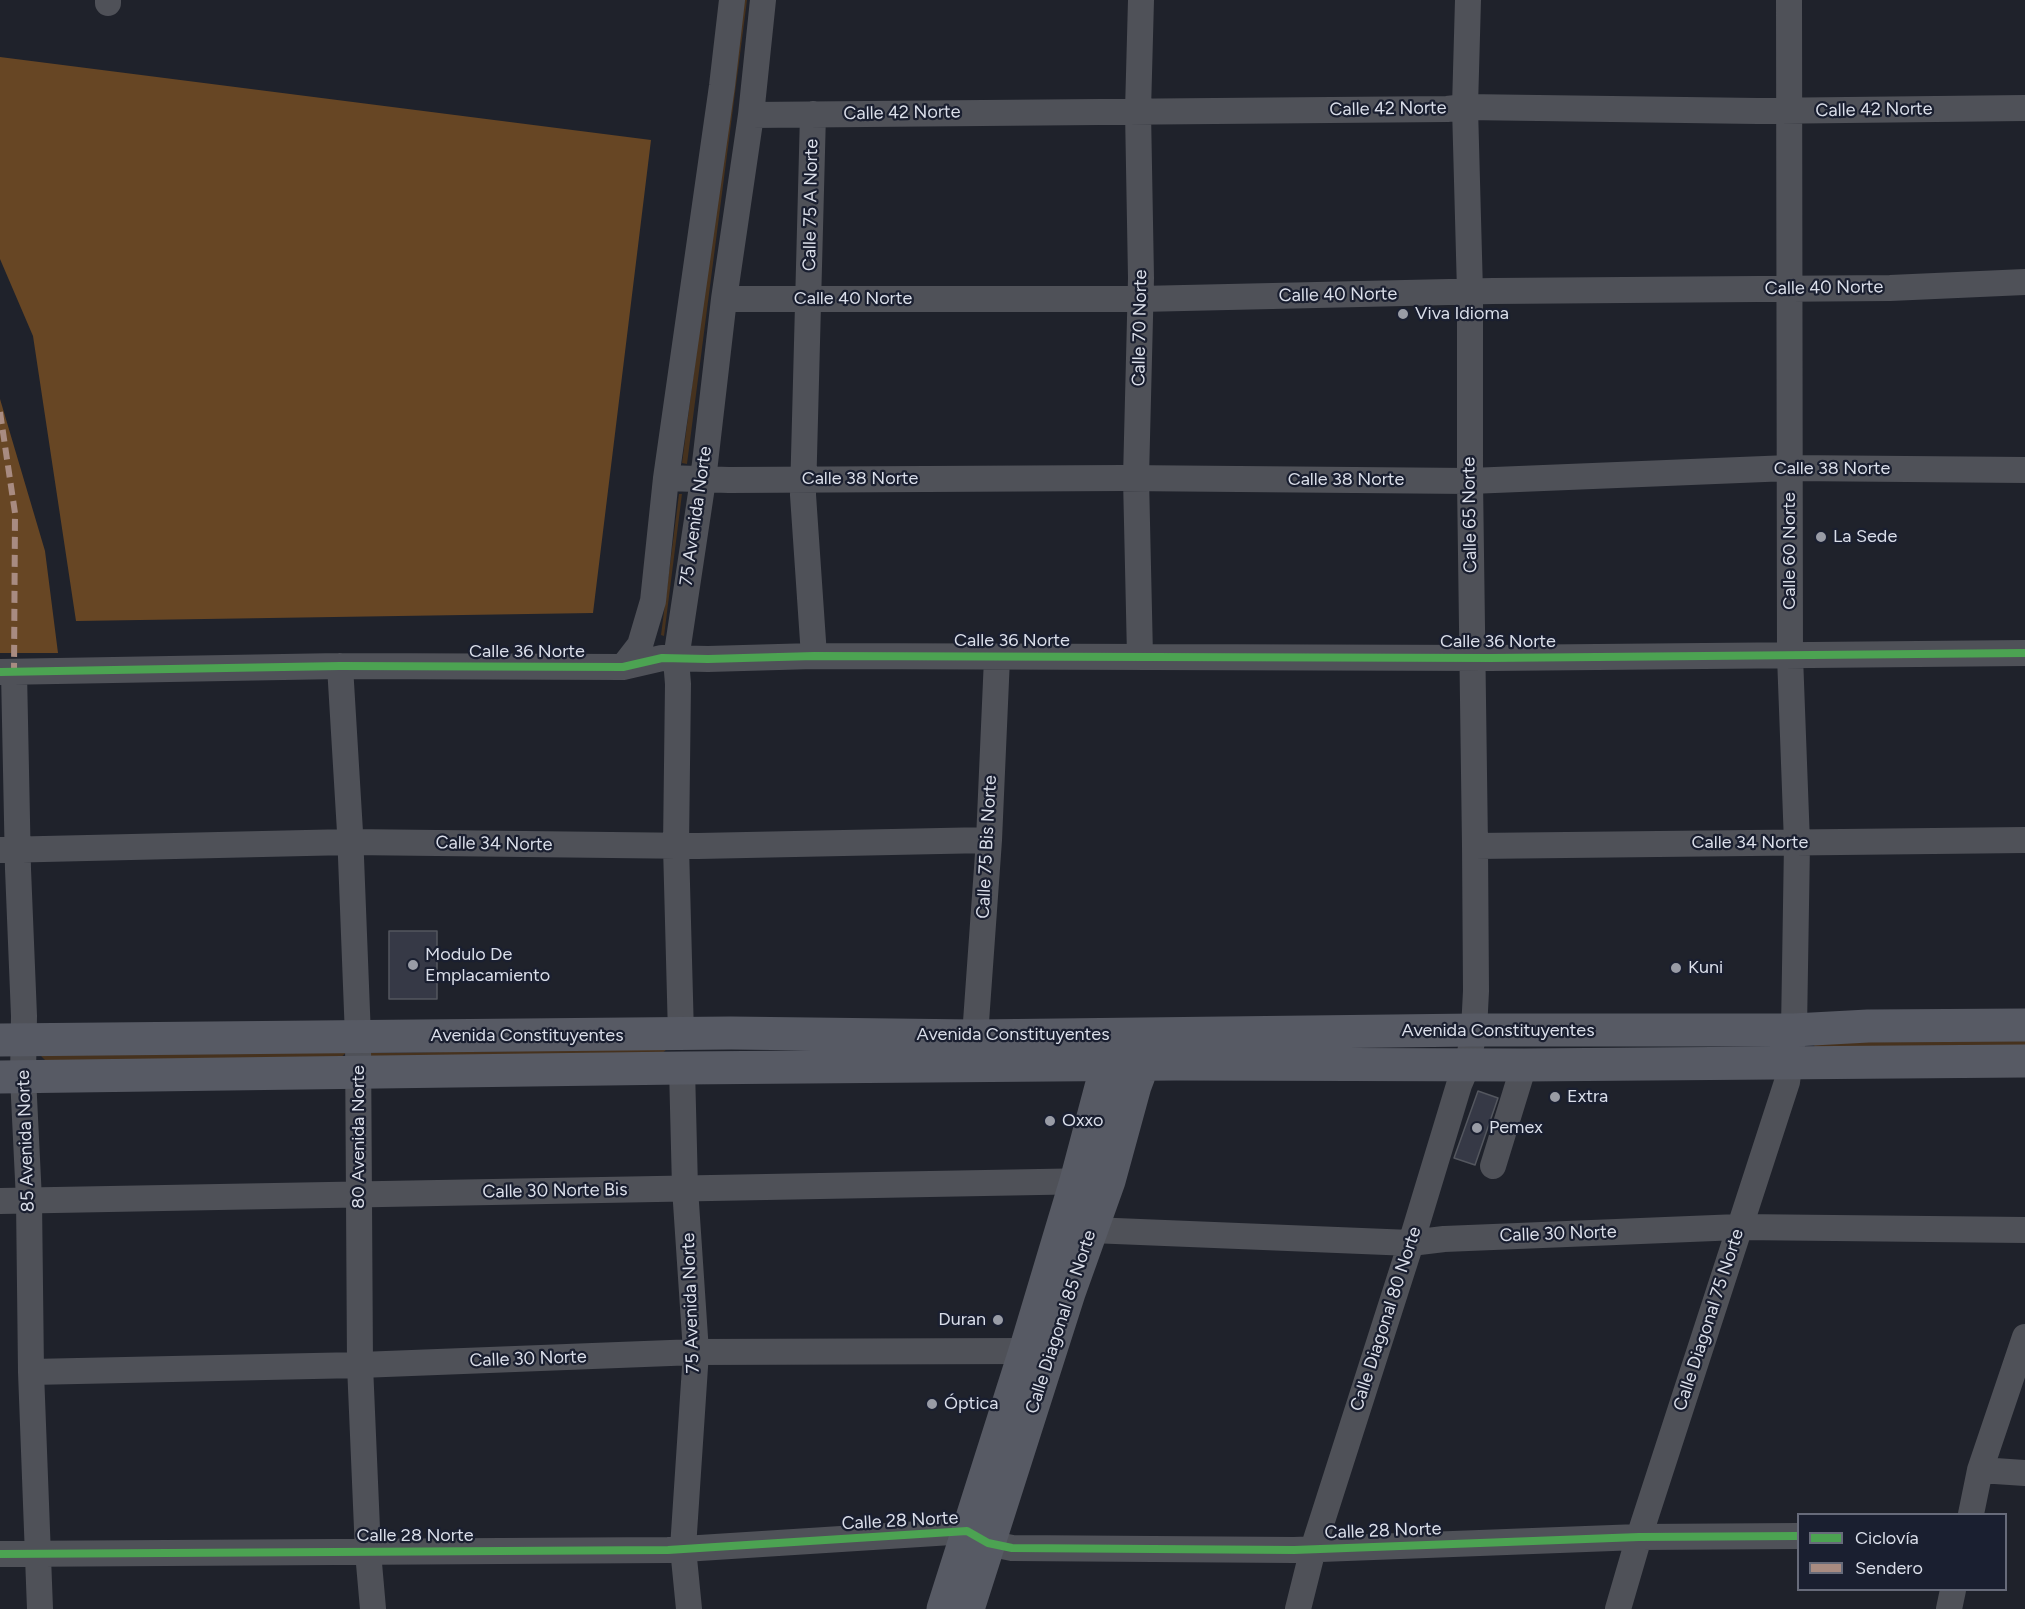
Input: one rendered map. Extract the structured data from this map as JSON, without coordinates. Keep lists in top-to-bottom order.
{
  "streets": {
    "main road": ["Avenida Constituyentes", "Calle Diagonal 85 Norte"],
    "street": [
      "Calle 42 Norte",
      "Calle 75 A Norte",
      "Calle 40 Norte",
      "Calle 70 Norte",
      "Calle 38 Norte",
      "Calle 65 Norte",
      "75 Avenida Norte",
      "Calle 60 Norte",
      "Calle 36 Norte",
      "Calle 34 Norte",
      "Calle 75 Bis Norte",
      "80 Avenida Norte",
      "85 Avenida Norte",
      "Calle 30 Norte Bis",
      "Calle 30 Norte",
      "Calle Diagonal 80 Norte",
      "Calle Diagonal 75 Norte",
      "Calle 28 Norte"
    ]
  },
  "crossings": [
    ["Calle 42 Norte", "Calle 75 A Norte"],
    ["Calle 42 Norte", "Calle 70 Norte"],
    ["Calle 42 Norte", "Calle 65 Norte"],
    ["Calle 42 Norte", "75 Avenida Norte"],
    ["Calle 42 Norte", "Calle 60 Norte"],
    ["Calle 75 A Norte", "Calle 40 Norte"],
    ["Calle 75 A Norte", "Calle 38 Norte"],
    ["Calle 75 A Norte", "Calle 36 Norte"],
    ["Calle 40 Norte", "Calle 70 Norte"],
    ["Calle 40 Norte", "Calle 65 Norte"],
    ["Calle 40 Norte", "75 Avenida Norte"],
    ["Calle 40 Norte", "Calle 60 Norte"],
    ["Calle 70 Norte", "Calle 38 Norte"],
    ["Calle 70 Norte", "Calle 36 Norte"],
    ["Calle 38 Norte", "Calle 65 Norte"],
    ["Calle 38 Norte", "75 Avenida Norte"],
    ["Calle 38 Norte", "Calle 60 Norte"],
    ["Calle 65 Norte", "Calle 36 Norte"],
    ["Calle 65 Norte", "Calle 34 Norte"],
    ["Calle 65 Norte", "Avenida Constituyentes"],
    ["Calle 65 Norte", "Calle Diagonal 80 Norte"],
    ["75 Avenida Norte", "Calle 36 Norte"],
    ["75 Avenida Norte", "Calle 34 Norte"],
    ["75 Avenida Norte", "Avenida Constituyentes"],
    ["75 Avenida Norte", "Calle 30 Norte Bis"],
    ["75 Avenida Norte", "Calle 30 Norte"],
    ["75 Avenida Norte", "Calle 28 Norte"],
    ["Calle 60 Norte", "Calle 36 Norte"],
    ["Calle 60 Norte", "Calle 34 Norte"],
    ["Calle 60 Norte", "Avenida Constituyentes"],
    ["Calle 60 Norte", "Calle Diagonal 75 Norte"],
    ["Calle 36 Norte", "Calle 75 Bis Norte"],
    ["Calle 36 Norte", "80 Avenida Norte"],
    ["Calle 36 Norte", "85 Avenida Norte"],
    ["Calle 34 Norte", "Calle 75 Bis Norte"],
    ["Calle 34 Norte", "80 Avenida Norte"],
    ["Calle 34 Norte", "85 Avenida Norte"],
    ["Calle 75 Bis Norte", "Avenida Constituyentes"],
    ["Avenida Constituyentes", "80 Avenida Norte"],
    ["Avenida Constituyentes", "85 Avenida Norte"],
    ["Avenida Constituyentes", "Calle Diagonal 80 Norte"],
    ["Avenida Constituyentes", "Calle Diagonal 75 Norte"],
    ["Avenida Constituyentes", "Calle Diagonal 85 Norte"],
    ["80 Avenida Norte", "Calle 30 Norte Bis"],
    ["80 Avenida Norte", "Calle 30 Norte"],
    ["80 Avenida Norte", "Calle 28 Norte"],
    ["85 Avenida Norte", "Calle 30 Norte Bis"],
    ["85 Avenida Norte", "Calle 30 Norte"],
    ["85 Avenida Norte", "Calle 28 Norte"],
    ["Calle 30 Norte Bis", "Calle Diagonal 85 Norte"],
    ["Calle 30 Norte", "Calle Diagonal 80 Norte"],
    ["Calle 30 Norte", "Calle Diagonal 75 Norte"],
    ["Calle 30 Norte", "Calle Diagonal 85 Norte"],
    ["Calle Diagonal 80 Norte", "Calle 28 Norte"],
    ["Calle Diagonal 75 Norte", "Calle 28 Norte"],
    ["Calle Diagonal 85 Norte", "Calle 28 Norte"]
  ],
  "places": [
    "Viva Idioma",
    "La Sede",
    "Modulo De Emplacamiento",
    "Kuni",
    "Extra",
    "Oxxo",
    "Pemex",
    "Duran",
    "Óptica"
  ],
  "legend": ["Ciclovía", "Sendero"]
}
